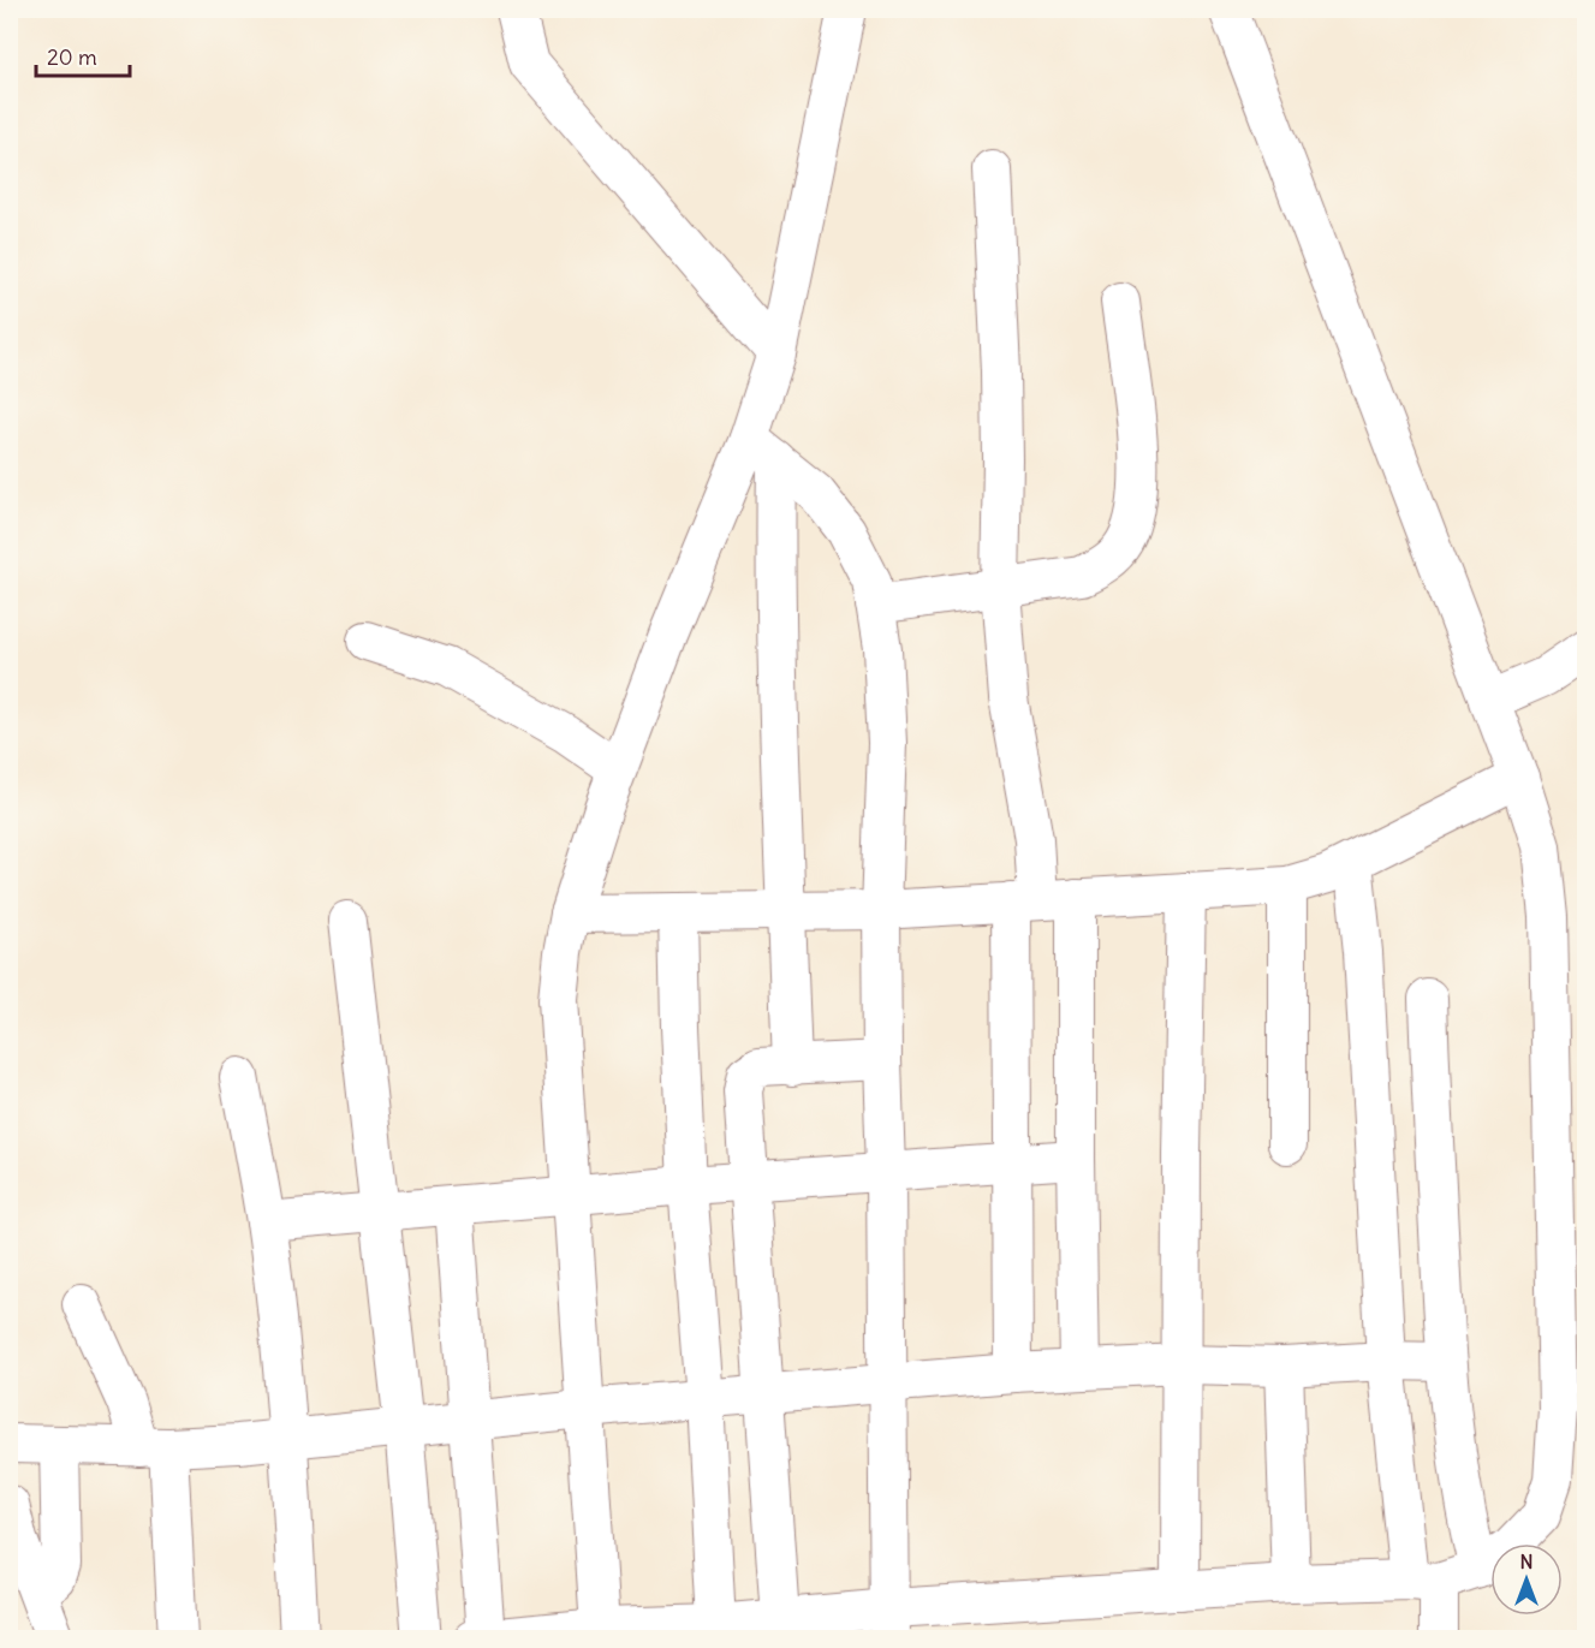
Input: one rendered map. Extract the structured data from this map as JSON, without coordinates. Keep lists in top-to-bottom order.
{
  "scale_bar": "20 m",
  "north": "top"
}
